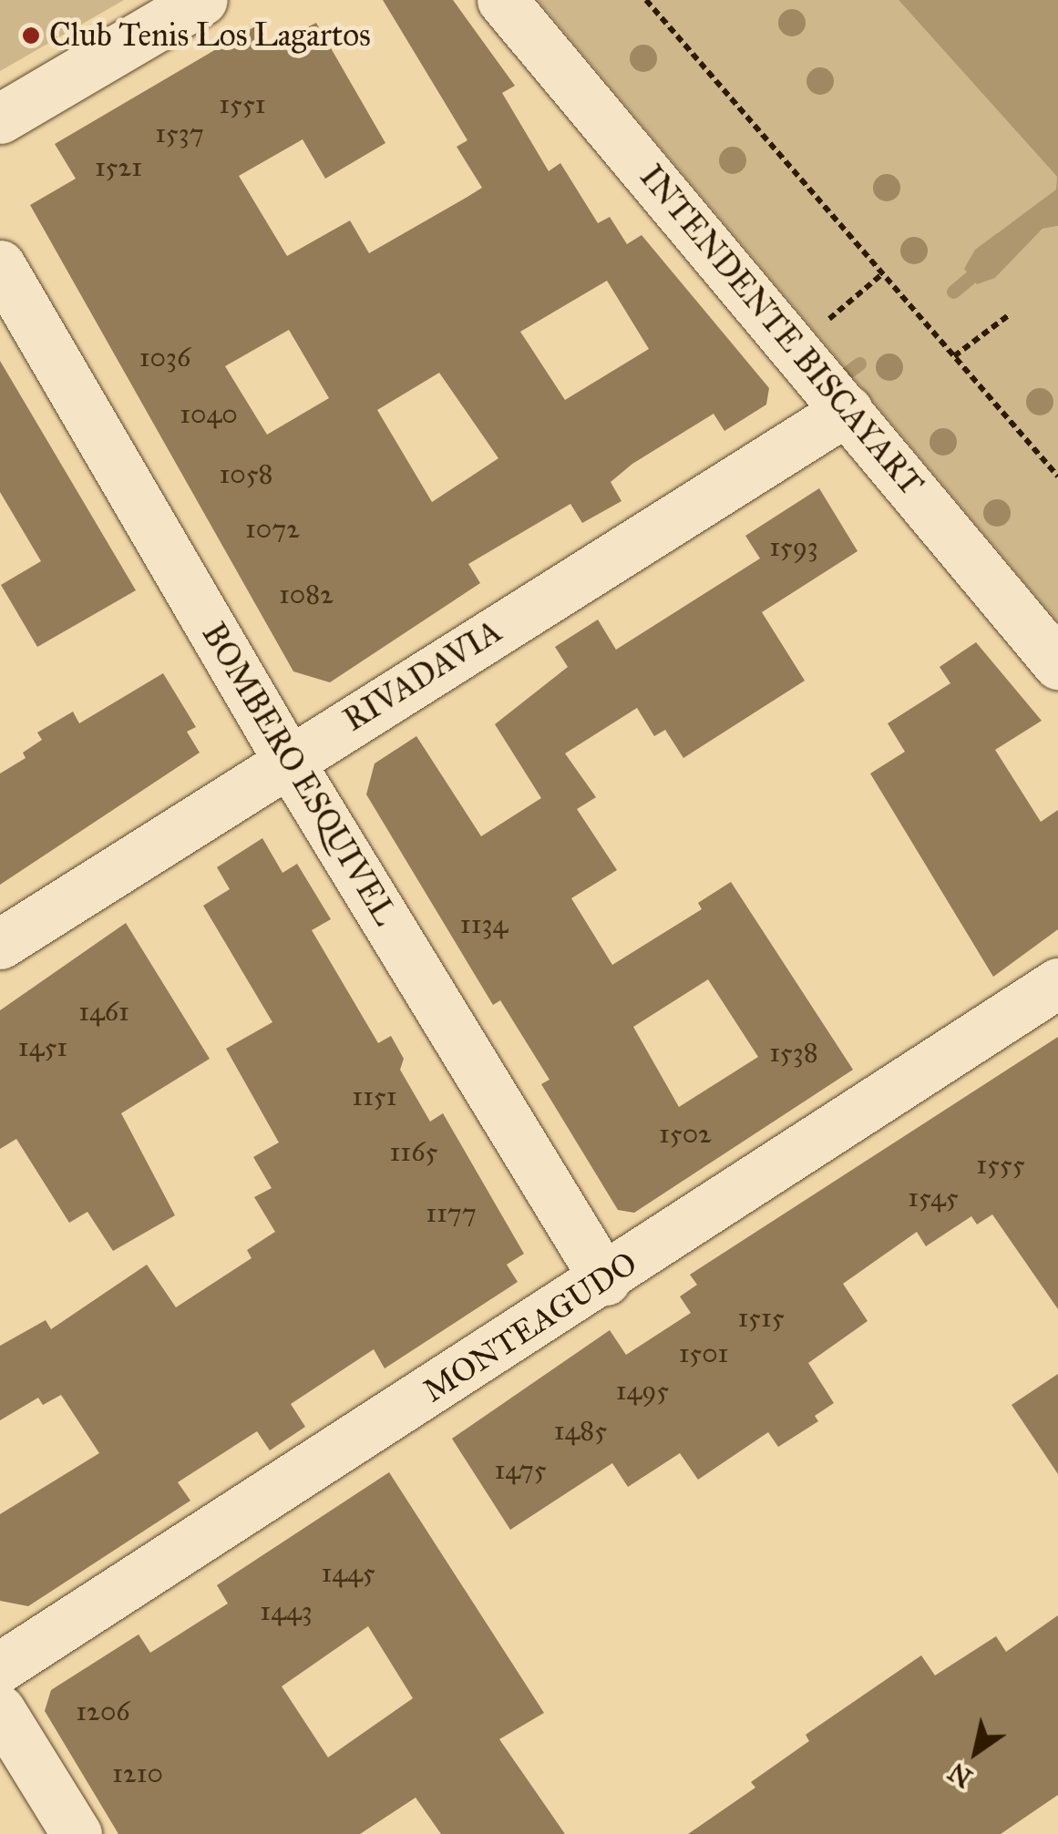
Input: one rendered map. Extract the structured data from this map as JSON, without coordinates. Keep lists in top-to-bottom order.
{
  "streets": {
    "street": [
      "INTENDENTE BISCAYART",
      "RIVADAVIA",
      "BOMBERO ESQUIVEL",
      "MONTEAGUDO"
    ]
  },
  "crossings": [
    ["INTENDENTE BISCAYART", "RIVADAVIA"],
    ["RIVADAVIA", "BOMBERO ESQUIVEL"],
    ["BOMBERO ESQUIVEL", "MONTEAGUDO"]
  ],
  "places": ["Club Tenis Los Lagartos"],
  "house_numbers": [
    "1551",
    "1537",
    "1521",
    "1036",
    "1040",
    "1058",
    "1072",
    "1593",
    "1082",
    "1134",
    "1461",
    "1451",
    "1538",
    "1151",
    "1502",
    "1165",
    "1555",
    "1545",
    "1177",
    "1515",
    "1501",
    "1495",
    "1485",
    "1475",
    "1445",
    "1443",
    "1206",
    "1210"
  ],
  "north": "bottom left"
}
